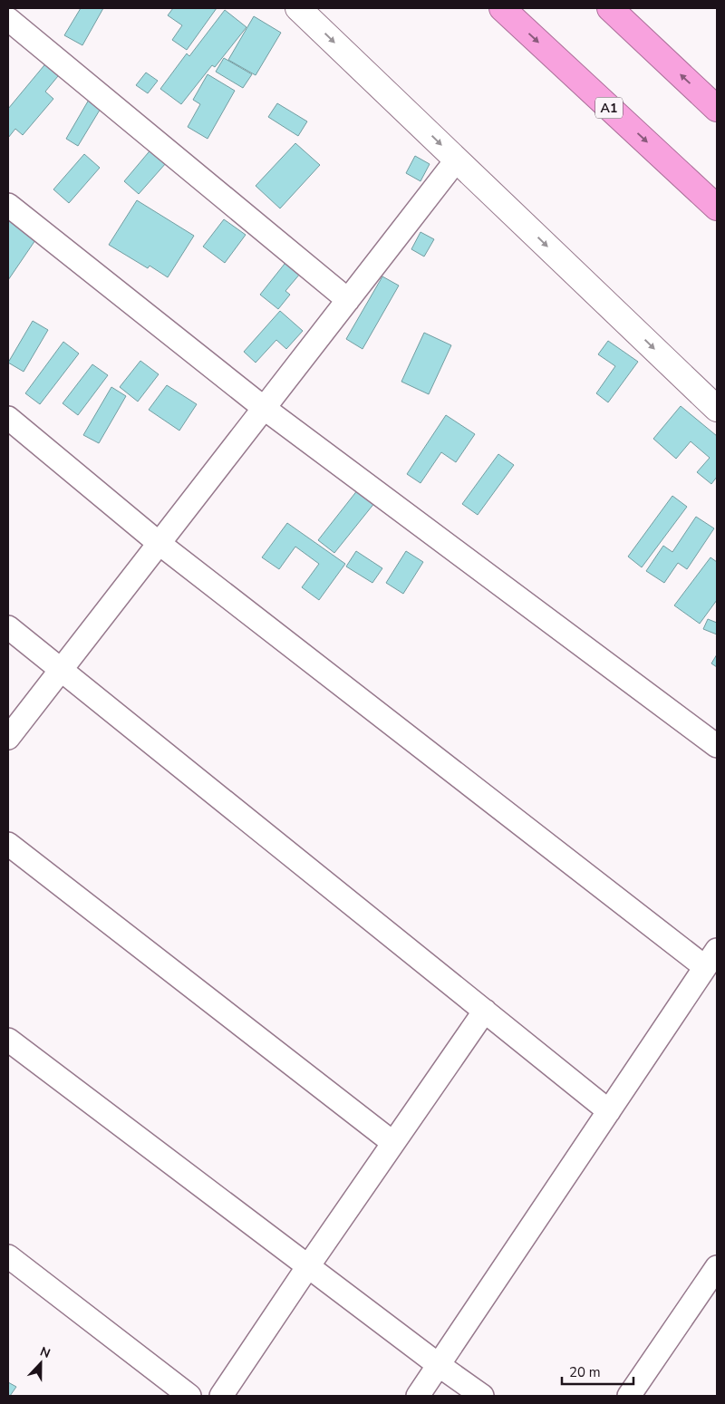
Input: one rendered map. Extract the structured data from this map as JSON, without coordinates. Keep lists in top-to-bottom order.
{
  "streets": {
    "highway": ["A1"]
  },
  "scale_bar": "20 m",
  "north": "top"
}
